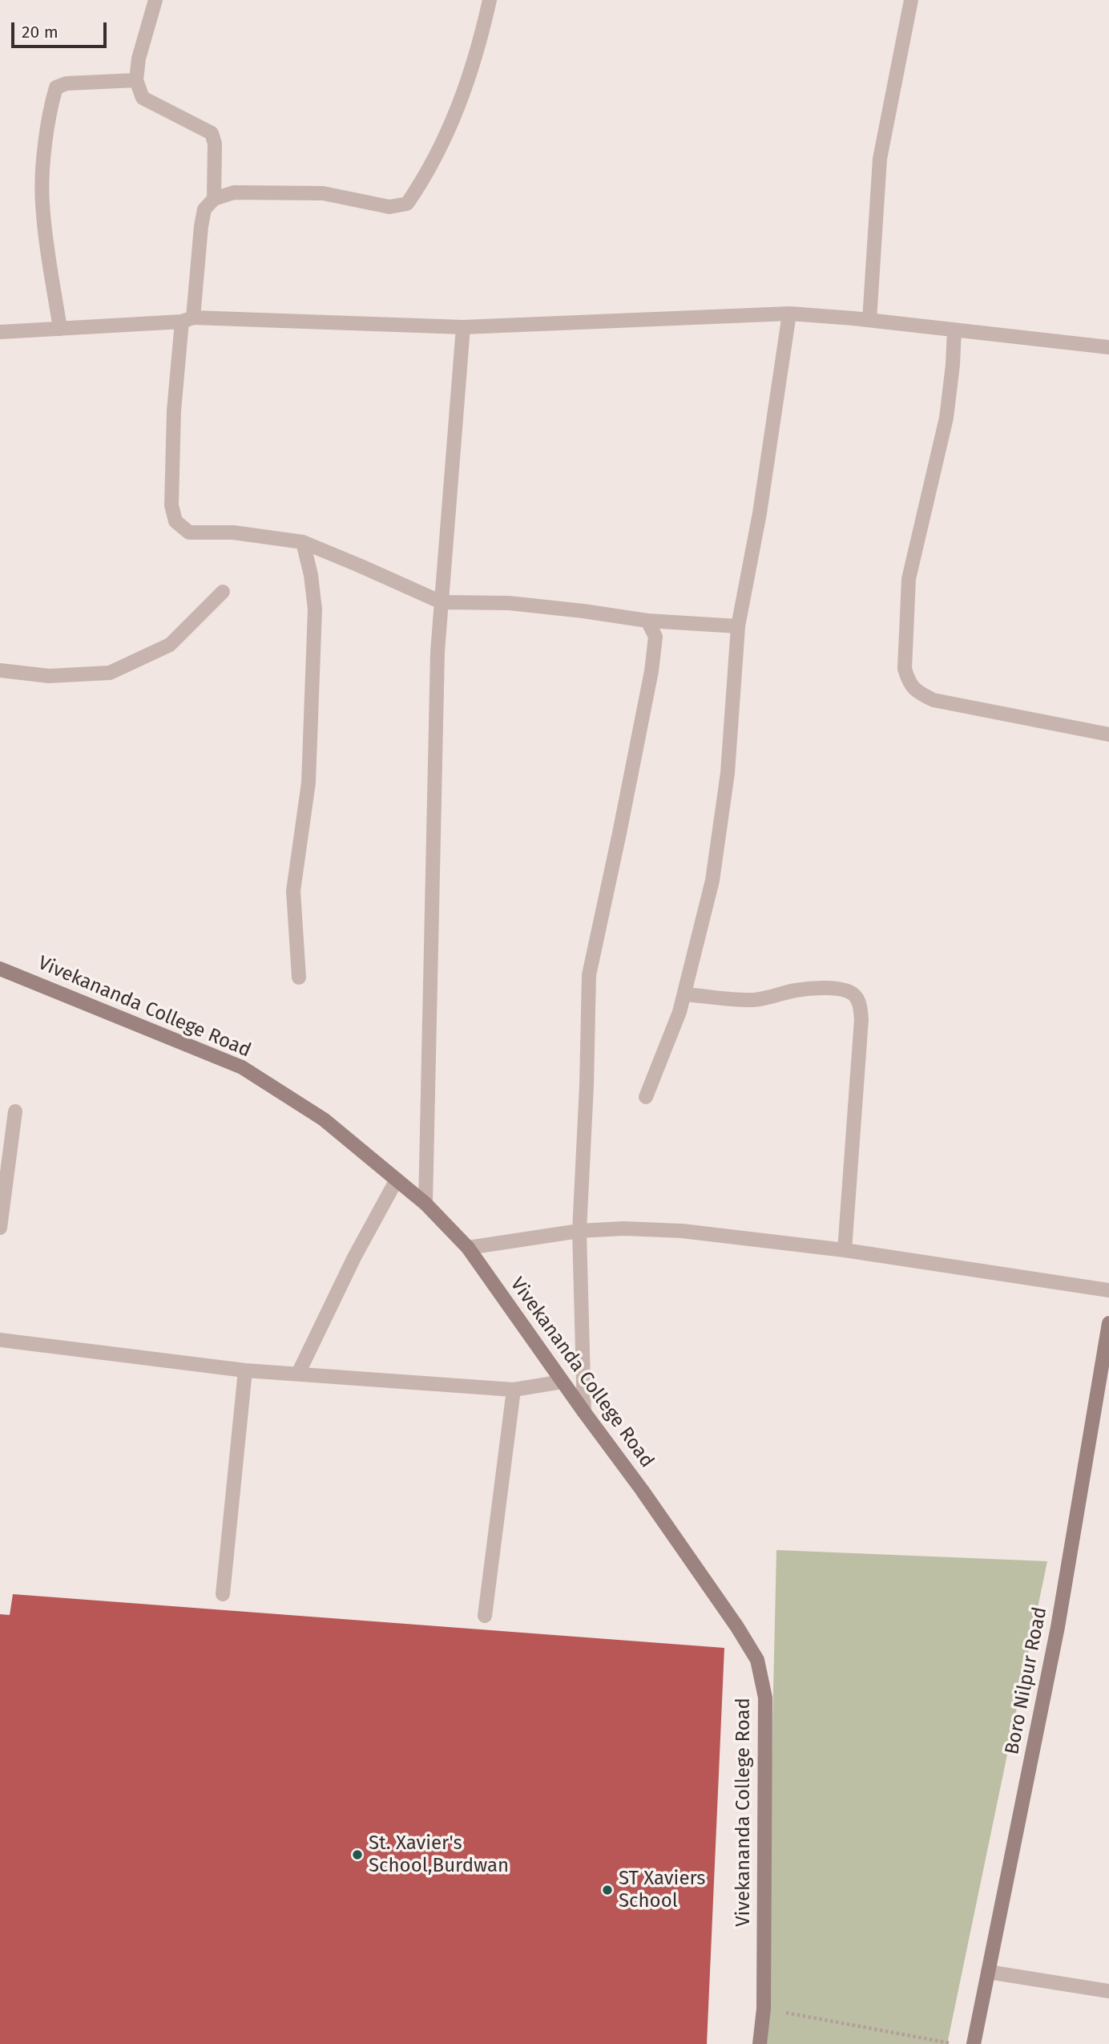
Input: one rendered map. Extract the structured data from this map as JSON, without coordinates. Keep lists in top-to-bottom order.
{
  "streets": {
    "street": ["Vivekananda College Road", "Boro Nilpur Road"]
  },
  "places": ["St. Xavier's School,Burdwan", "ST Xaviers School"],
  "scale_bar": "20 m"
}
